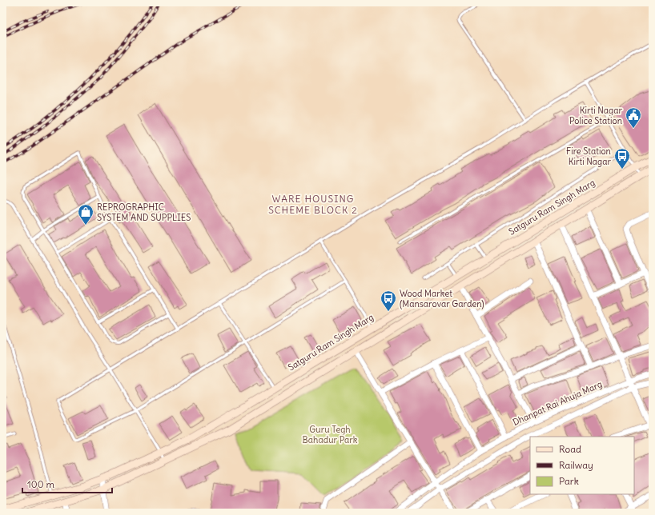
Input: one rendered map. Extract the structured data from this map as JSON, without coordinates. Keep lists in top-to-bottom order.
{
  "streets": {
    "main road": ["Satguru Ram Singh Marg"],
    "street": ["Dhanpat Rai Ahuja Marg"]
  },
  "districts": ["WARE HOUSING SCHEME BLOCK 2"],
  "parks": ["Guru Tegh Bahadur Park"],
  "places": {
    "public building": ["Kirti Nagar Police Station"],
    "bus stop": ["Fire Station Kirti Nagar", "Wood Market (Mansarovar Garden)"],
    "shop": ["REPROGRAPHIC SYSTEM AND SUPPLIES"]
  },
  "legend": ["Road", "Railway", "Park"],
  "scale_bar": "100 m"
}
